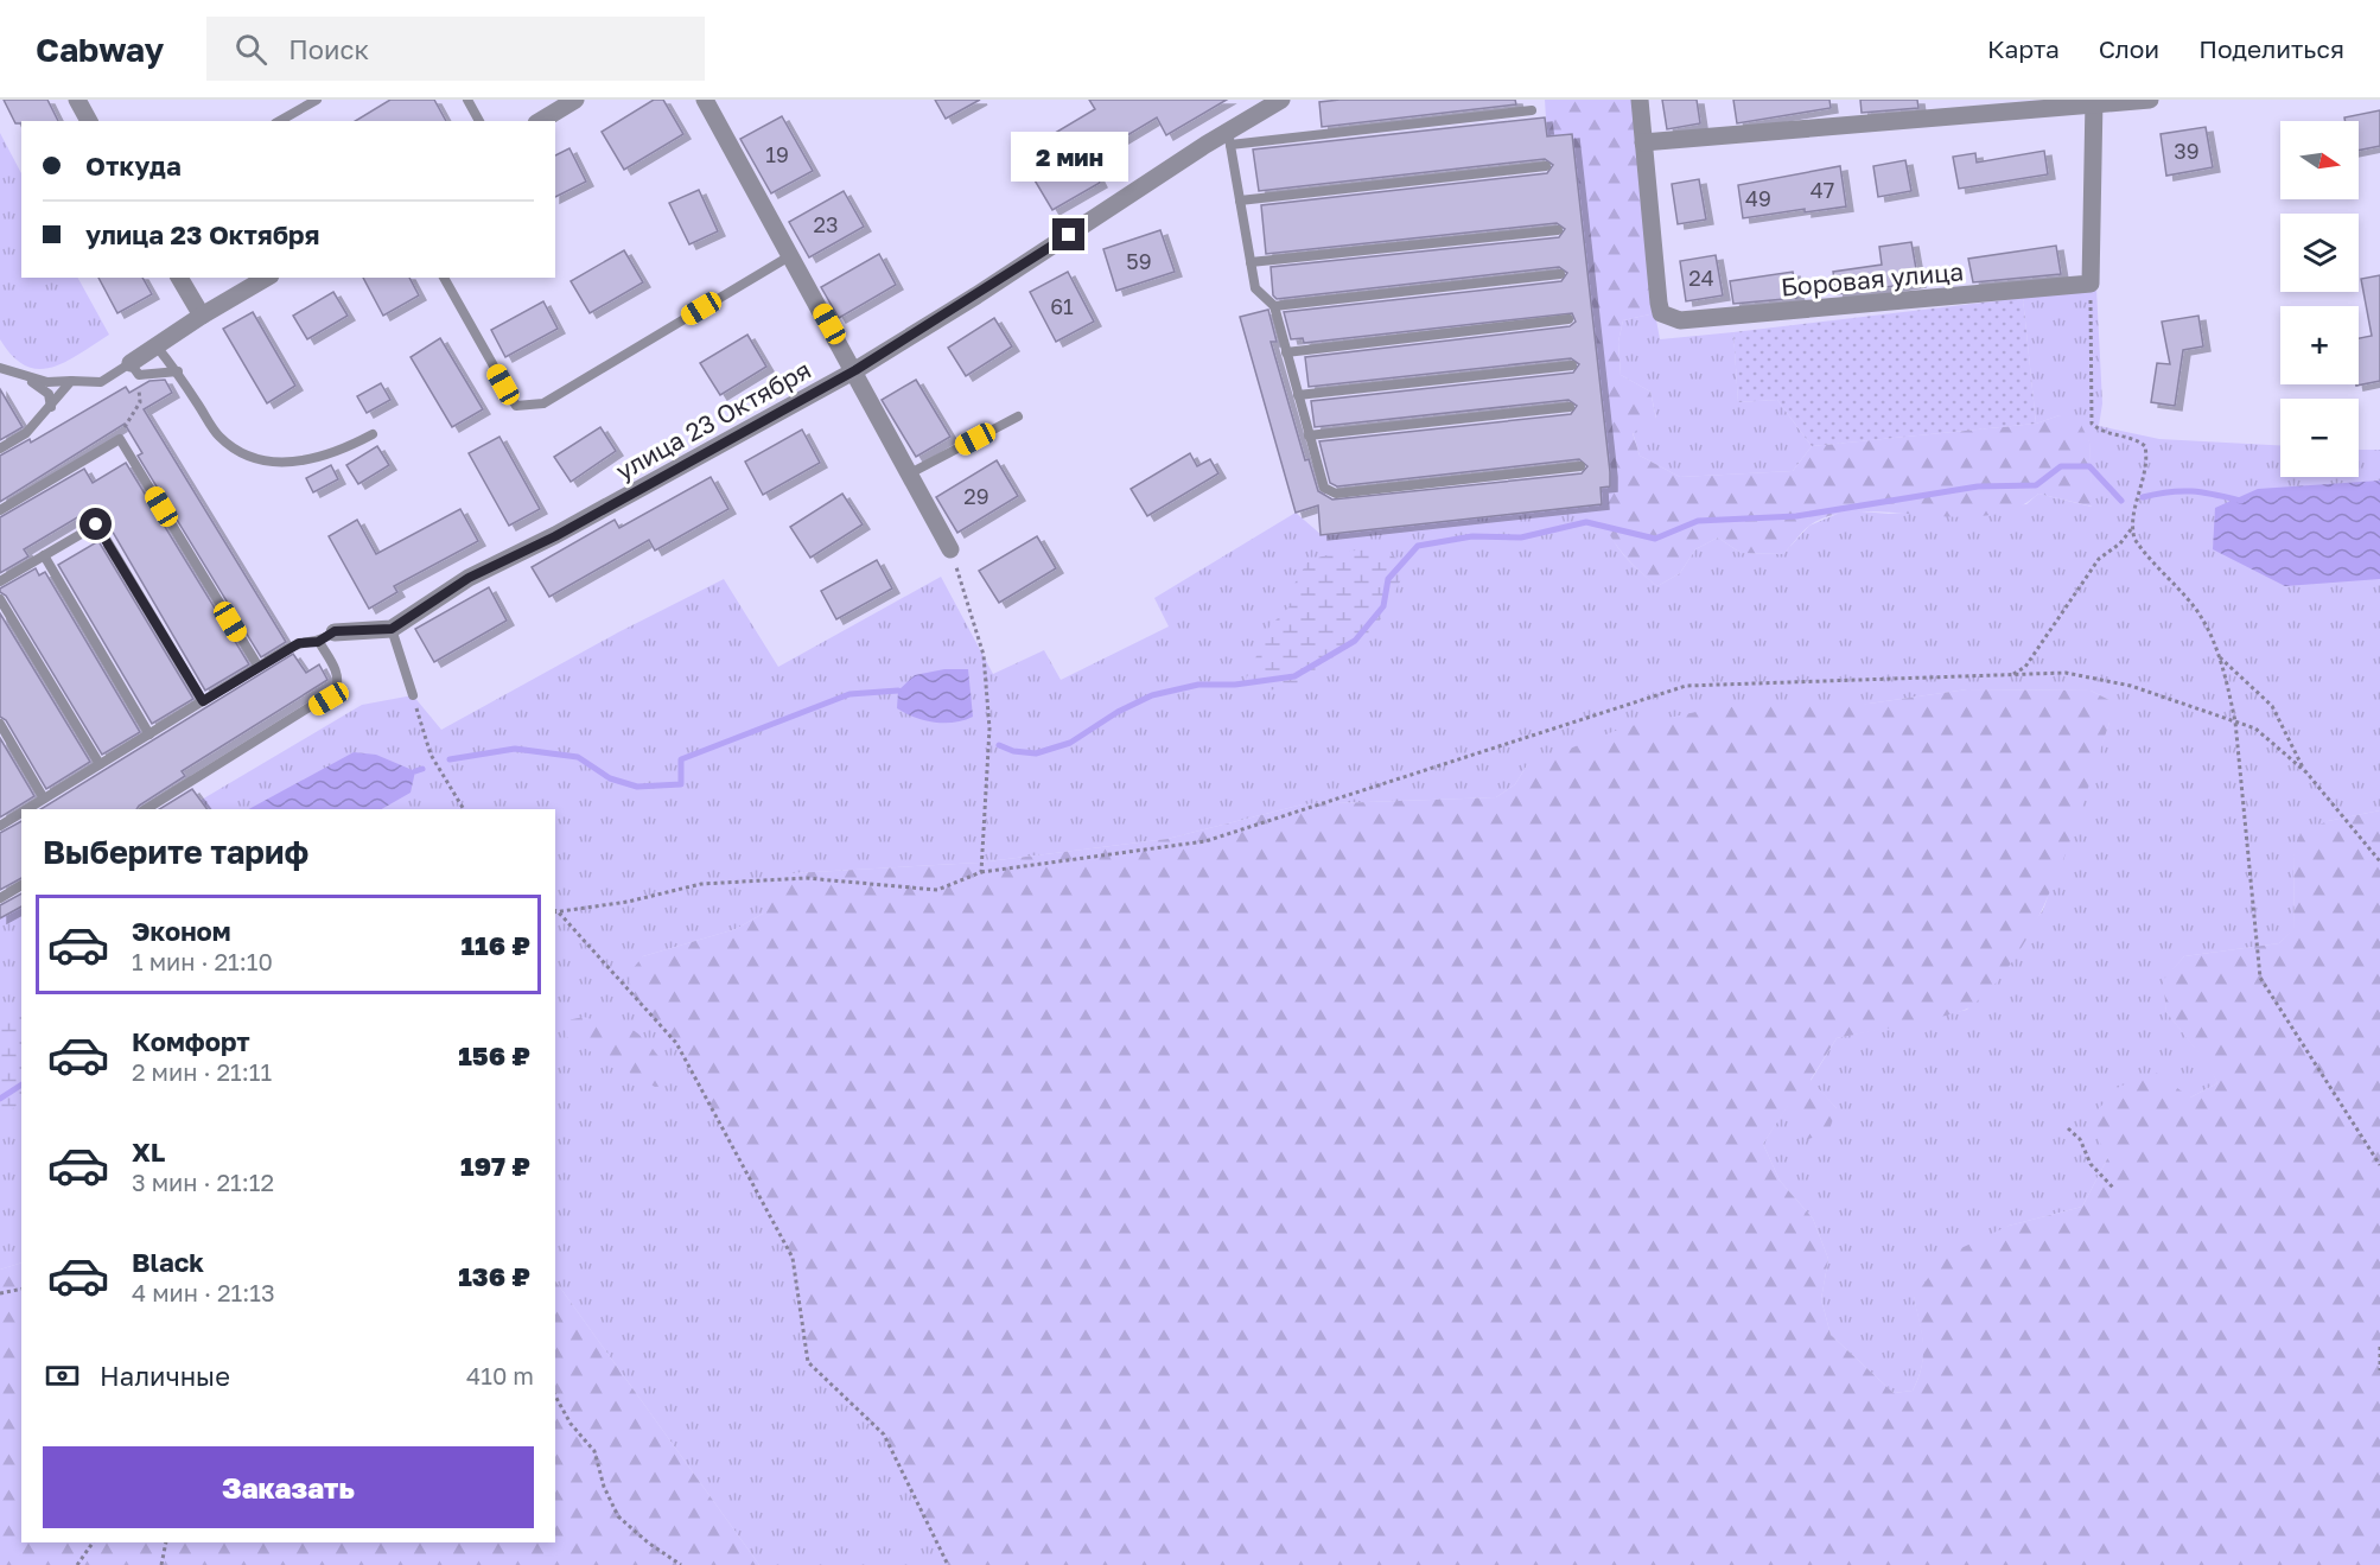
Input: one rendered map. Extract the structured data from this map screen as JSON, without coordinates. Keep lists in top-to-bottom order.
{
  "streets": {
    "street": ["Боровая улица", "улица 23 Октября"]
  },
  "house_numbers": [
    "39",
    "19",
    "47",
    "49",
    "23",
    "59",
    "24",
    "61",
    "29"
  ],
  "north": "right",
  "page": {
    "header": "Cabway",
    "search": "Поиск",
    "nav": ["Карта", "Слои", "Поделиться"],
    "map_buttons": ["+", "−"],
    "banner": ["Откуда", "улица 23 Октября"],
    "bubble": "2 мин",
    "heading": "Выберите тариф",
    "list": [
      {
        "name": "Эконом",
        "note": "1 мин · 21:10",
        "value": "116 ₽"
      },
      {
        "name": "Комфорт",
        "note": "2 мин · 21:11",
        "value": "156 ₽"
      },
      {
        "name": "XL",
        "note": "3 мин · 21:12",
        "value": "197 ₽"
      },
      {
        "name": "Black",
        "note": "4 мин · 21:13",
        "value": "136 ₽"
      }
    ],
    "pay": ["Наличные", "410 m"],
    "buttons": "Заказать"
  }
}
